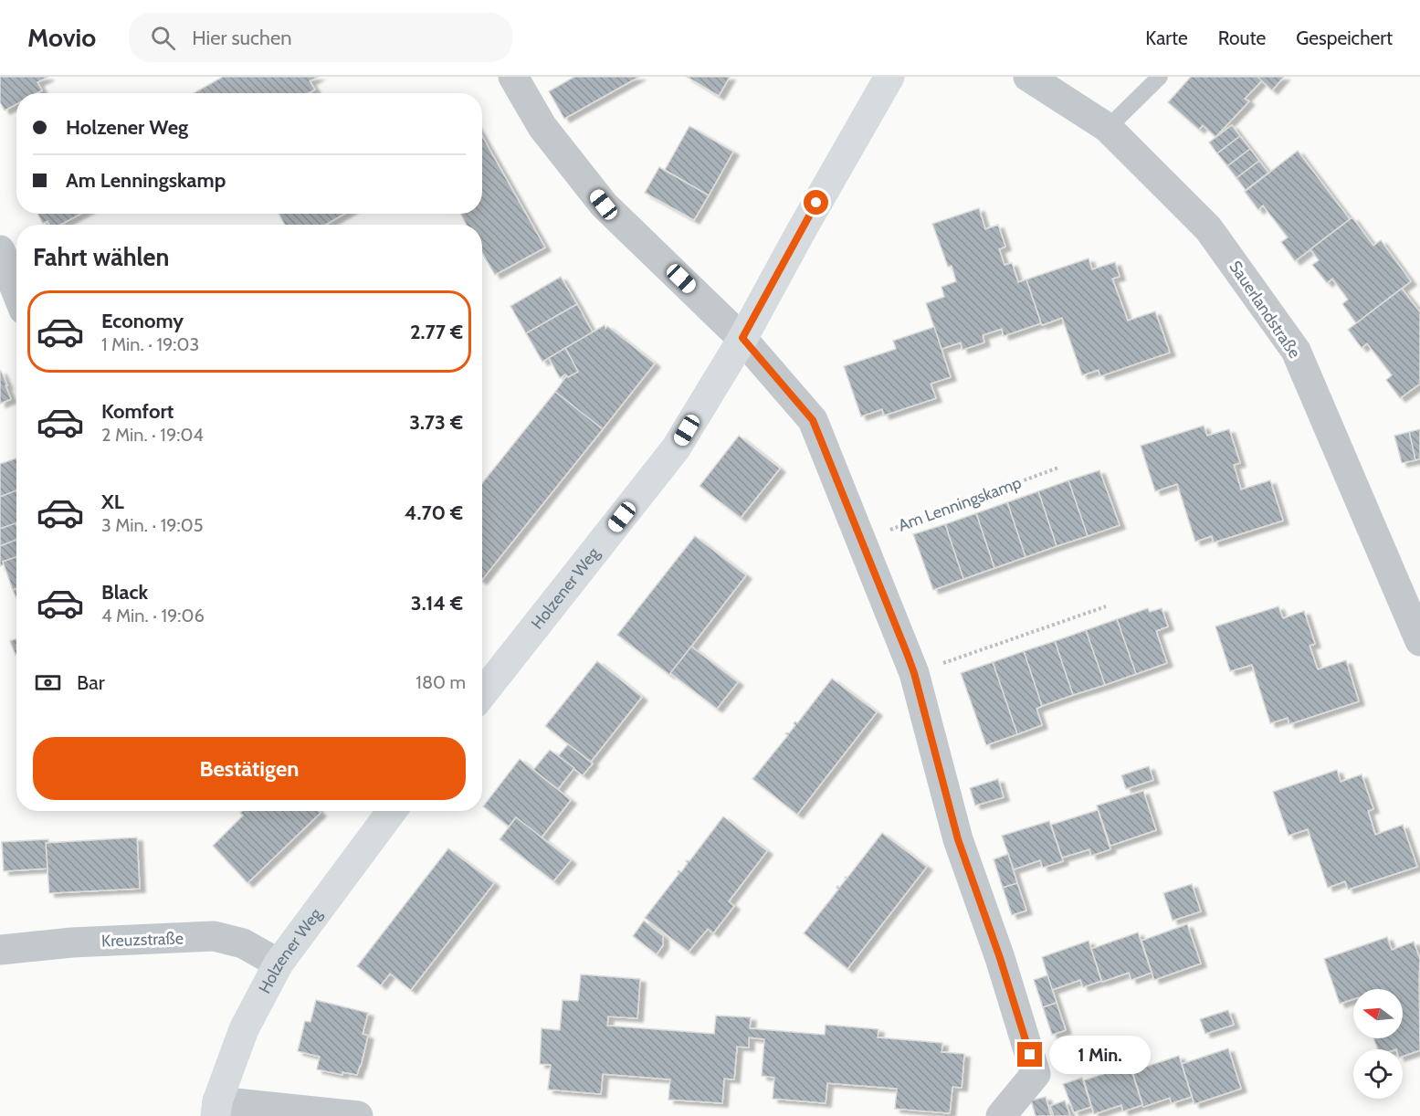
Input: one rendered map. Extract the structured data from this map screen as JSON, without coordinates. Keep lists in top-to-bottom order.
{
  "streets": {
    "main road": ["Holzener Weg"],
    "street": ["Sauerlandstraße", "Kreuzstraße"],
    "path": ["Am Lenningskamp"]
  },
  "crossings": [
    ["Holzener Weg", "Kreuzstraße"]
  ],
  "north": "left",
  "page": {
    "header": "Movio",
    "search": "Hier suchen",
    "nav": ["Karte", "Route", "Gespeichert"],
    "banner": ["Holzener Weg", "Am Lenningskamp"],
    "heading": "Fahrt wählen",
    "list": [
      {
        "name": "Economy",
        "note": "1 Min. · 19:03",
        "value": "2.77 €"
      },
      {
        "name": "Komfort",
        "note": "2 Min. · 19:04",
        "value": "3.73 €"
      },
      {
        "name": "XL",
        "note": "3 Min. · 19:05",
        "value": "4.70 €"
      },
      {
        "name": "Black",
        "note": "4 Min. · 19:06",
        "value": "3.14 €"
      }
    ],
    "pay": ["Bar", "180 m"],
    "buttons": "Bestätigen",
    "bubble": "1 Min."
  }
}
